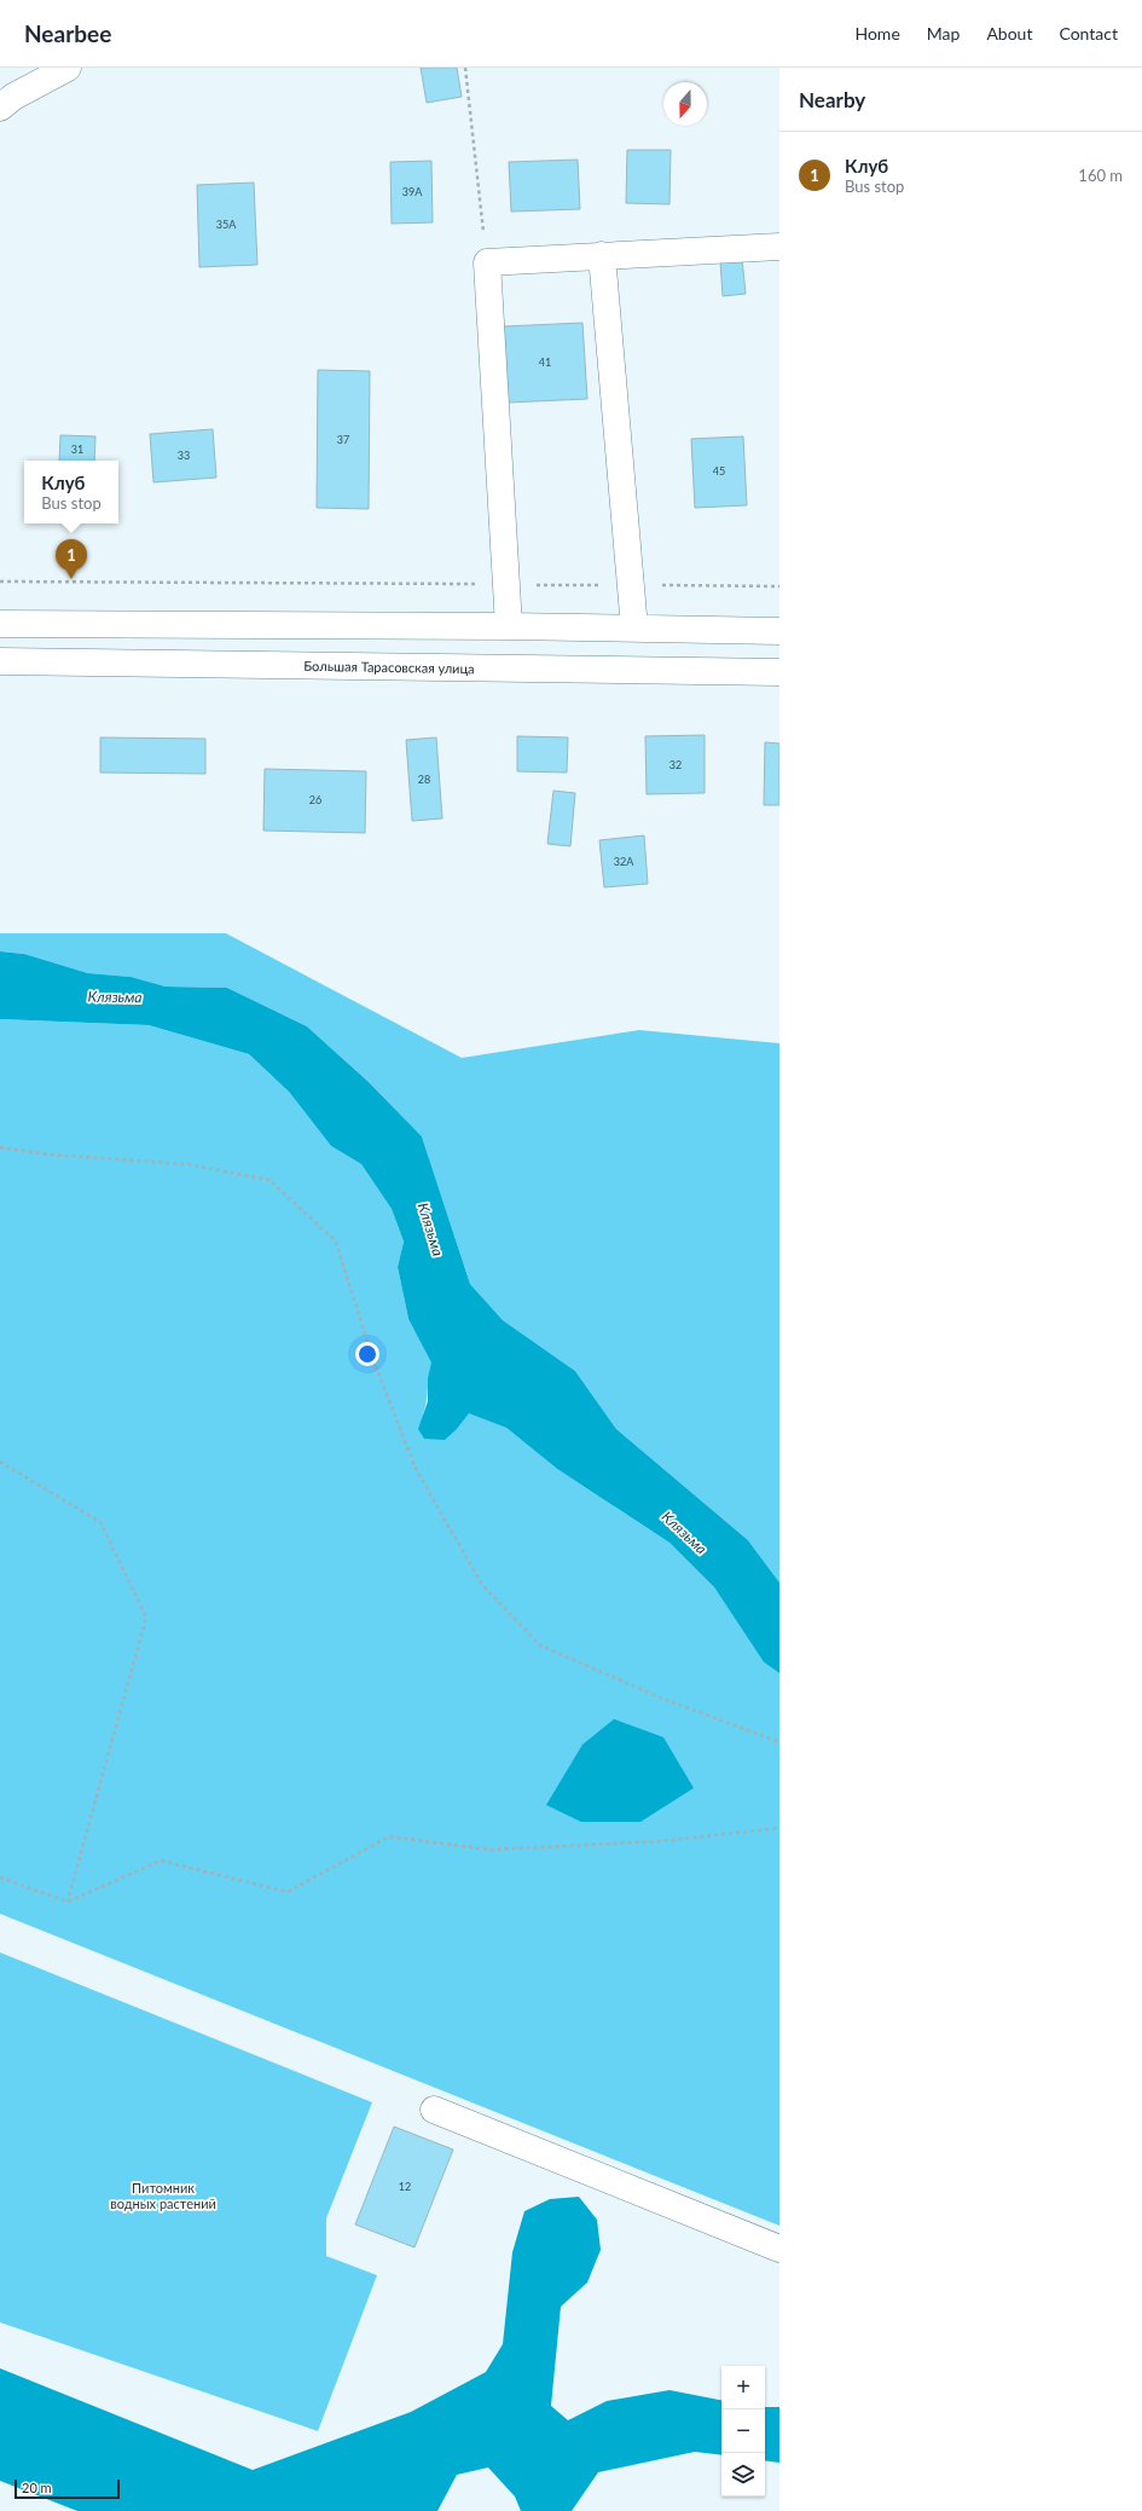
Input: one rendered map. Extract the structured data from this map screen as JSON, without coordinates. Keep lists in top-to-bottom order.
{
  "streets": {
    "street": ["Большая Тарасовская улица"]
  },
  "water": ["Клязьма"],
  "parks": ["Питомник водных растений"],
  "house_numbers": [
    "39А",
    "35А",
    "41",
    "37",
    "31",
    "33",
    "45",
    "32",
    "28",
    "26",
    "32А",
    "12"
  ],
  "scale_bar": "20 m",
  "north": "bottom",
  "page": {
    "header": "Nearbee",
    "nav": [
      "Home",
      "Map",
      "About",
      "Contact"
    ],
    "heading": "Nearby",
    "list": [
      {
        "mark": "1",
        "name": "Клуб",
        "note": "Bus stop",
        "value": "160 m"
      }
    ],
    "popup": ["Клуб", "Bus stop"],
    "pins": "1",
    "map_buttons": ["+", "−"],
    "scale": "20 m"
  }
}
